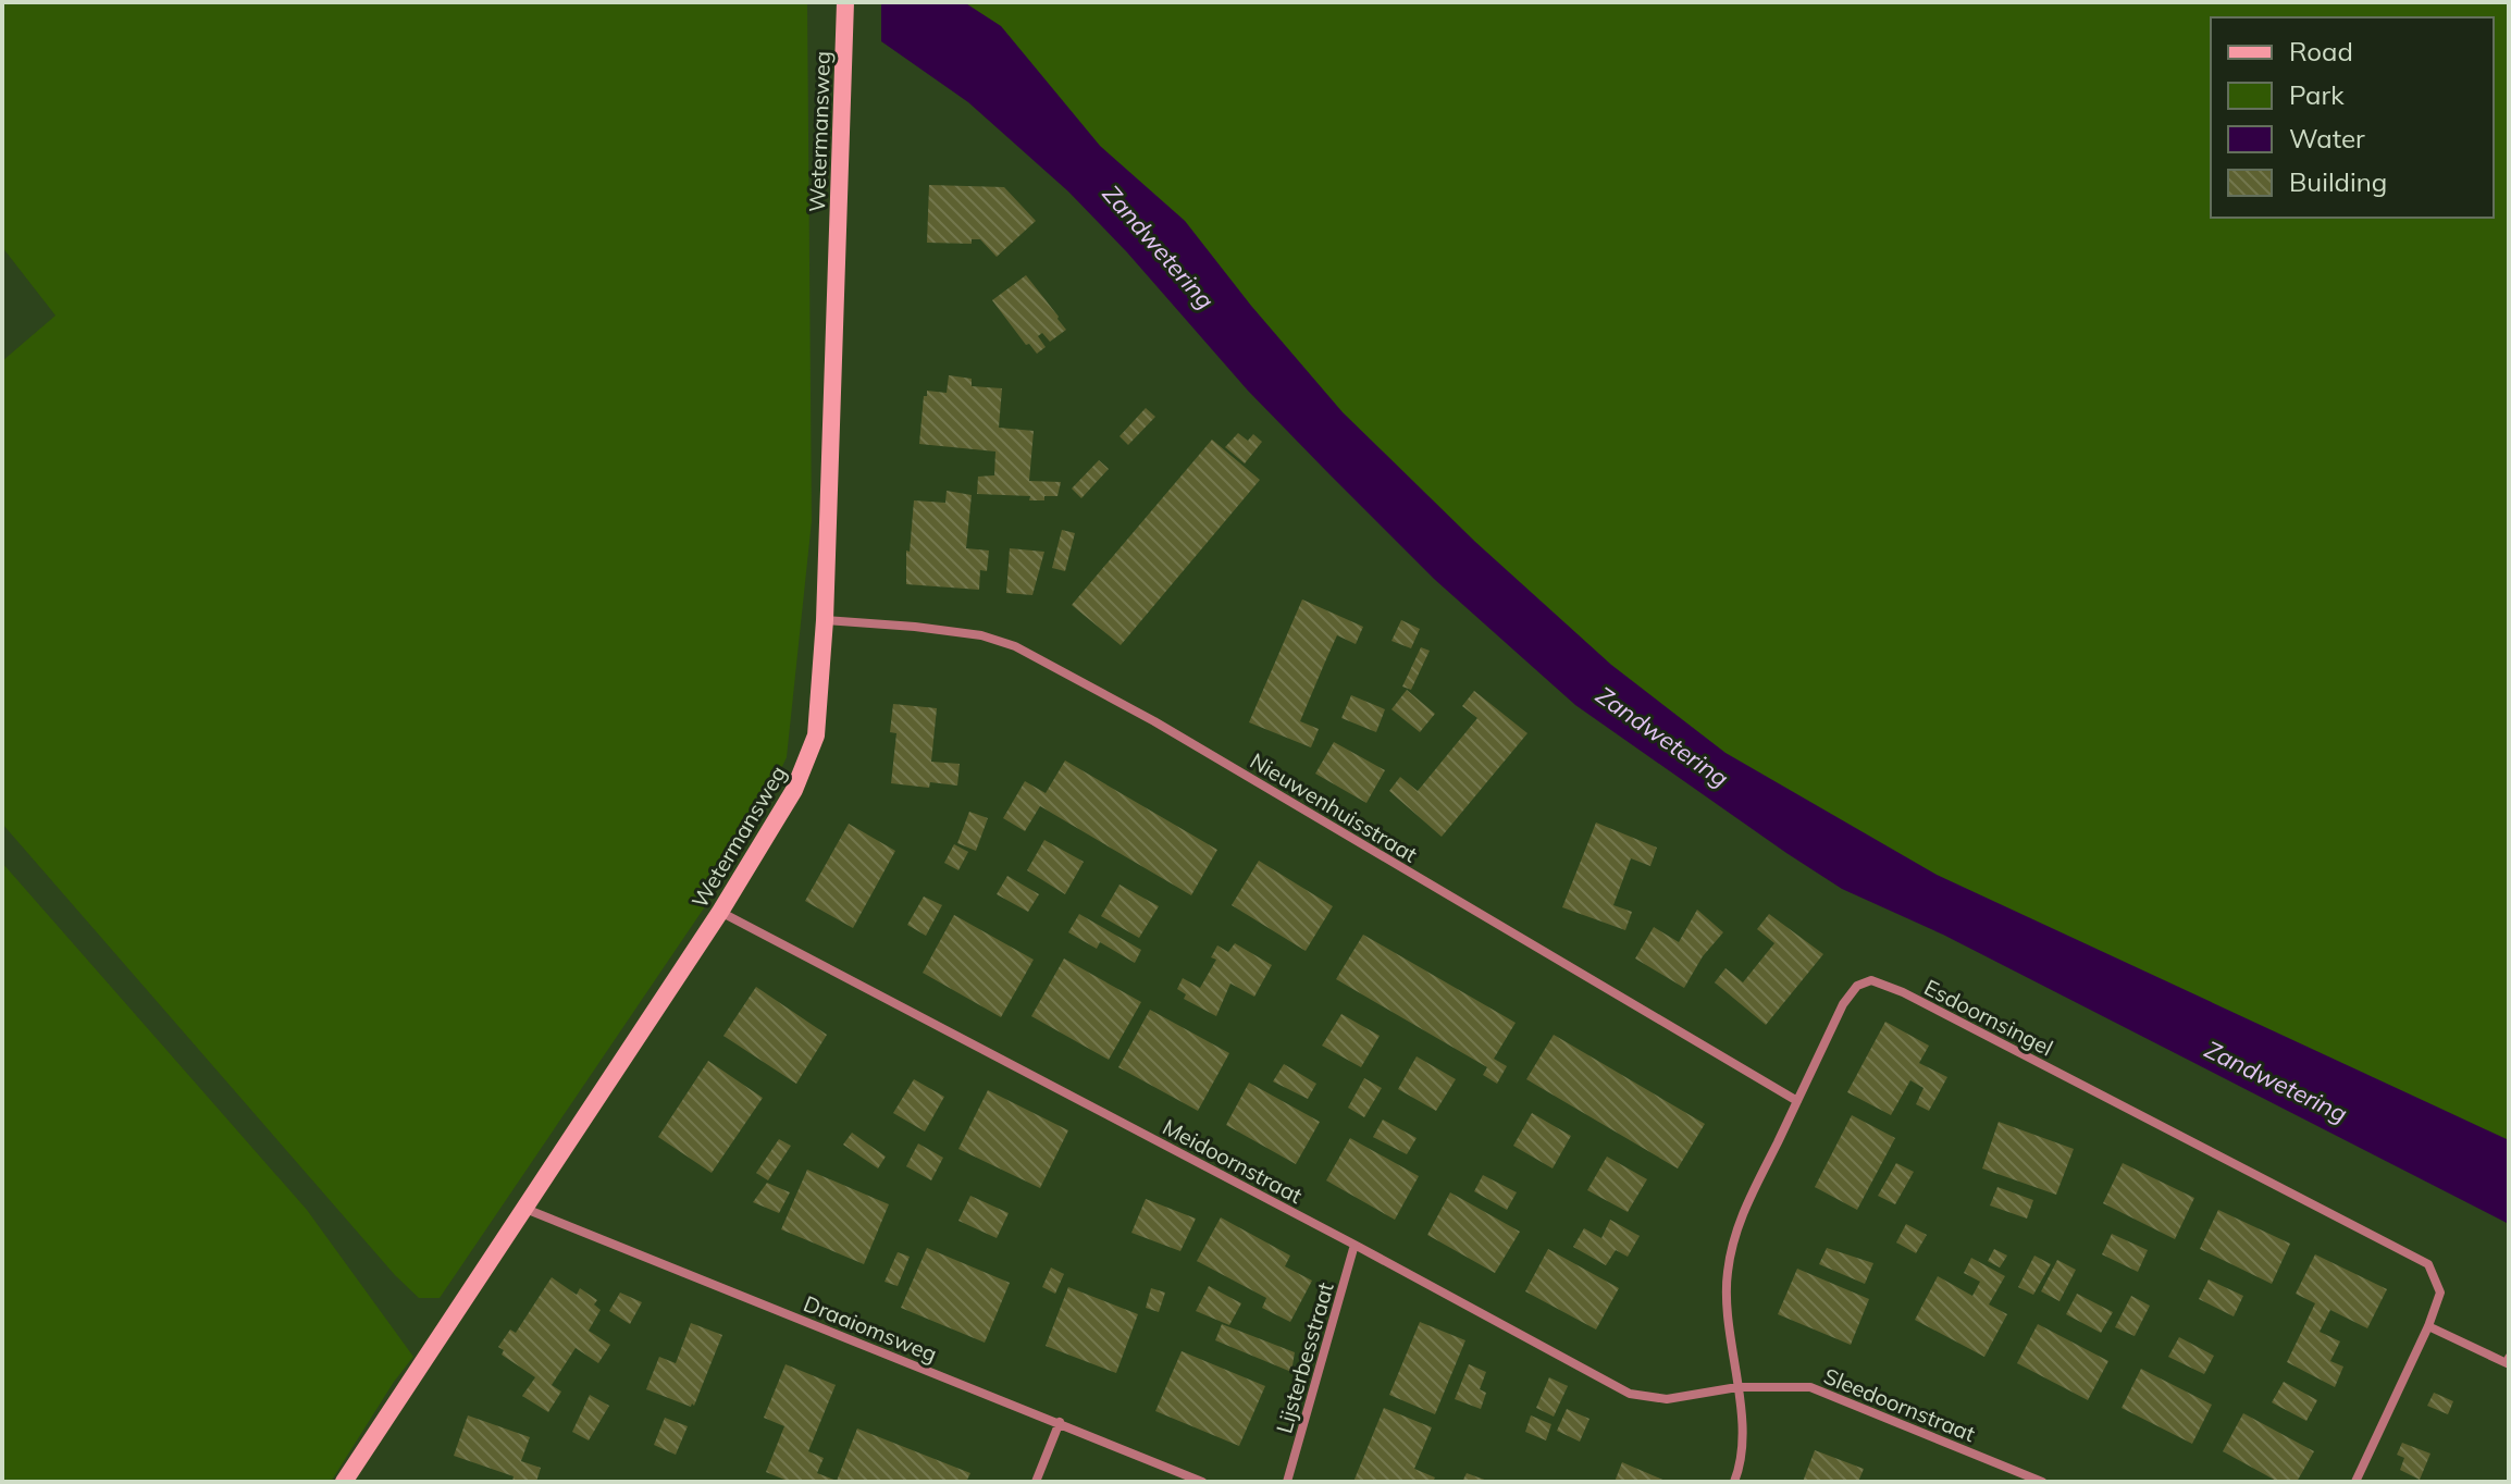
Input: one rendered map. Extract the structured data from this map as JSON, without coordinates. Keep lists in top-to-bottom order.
{
  "streets": {
    "street": [
      "Wetermansweg",
      "Nieuwenhuisstraat",
      "Esdoornsingel",
      "Meidoornstraat",
      "Draaiomsweg",
      "Lijsterbesstraat",
      "Sleedoornstraat"
    ]
  },
  "crossings": [
    ["Wetermansweg", "Nieuwenhuisstraat"],
    ["Wetermansweg", "Meidoornstraat"],
    ["Wetermansweg", "Draaiomsweg"],
    ["Nieuwenhuisstraat", "Esdoornsingel"],
    ["Esdoornsingel", "Meidoornstraat"],
    ["Esdoornsingel", "Sleedoornstraat"],
    ["Meidoornstraat", "Lijsterbesstraat"],
    ["Meidoornstraat", "Sleedoornstraat"]
  ],
  "water": ["Zandwetering"],
  "legend": [
    "Road",
    "Park",
    "Water",
    "Building"
  ]
}
